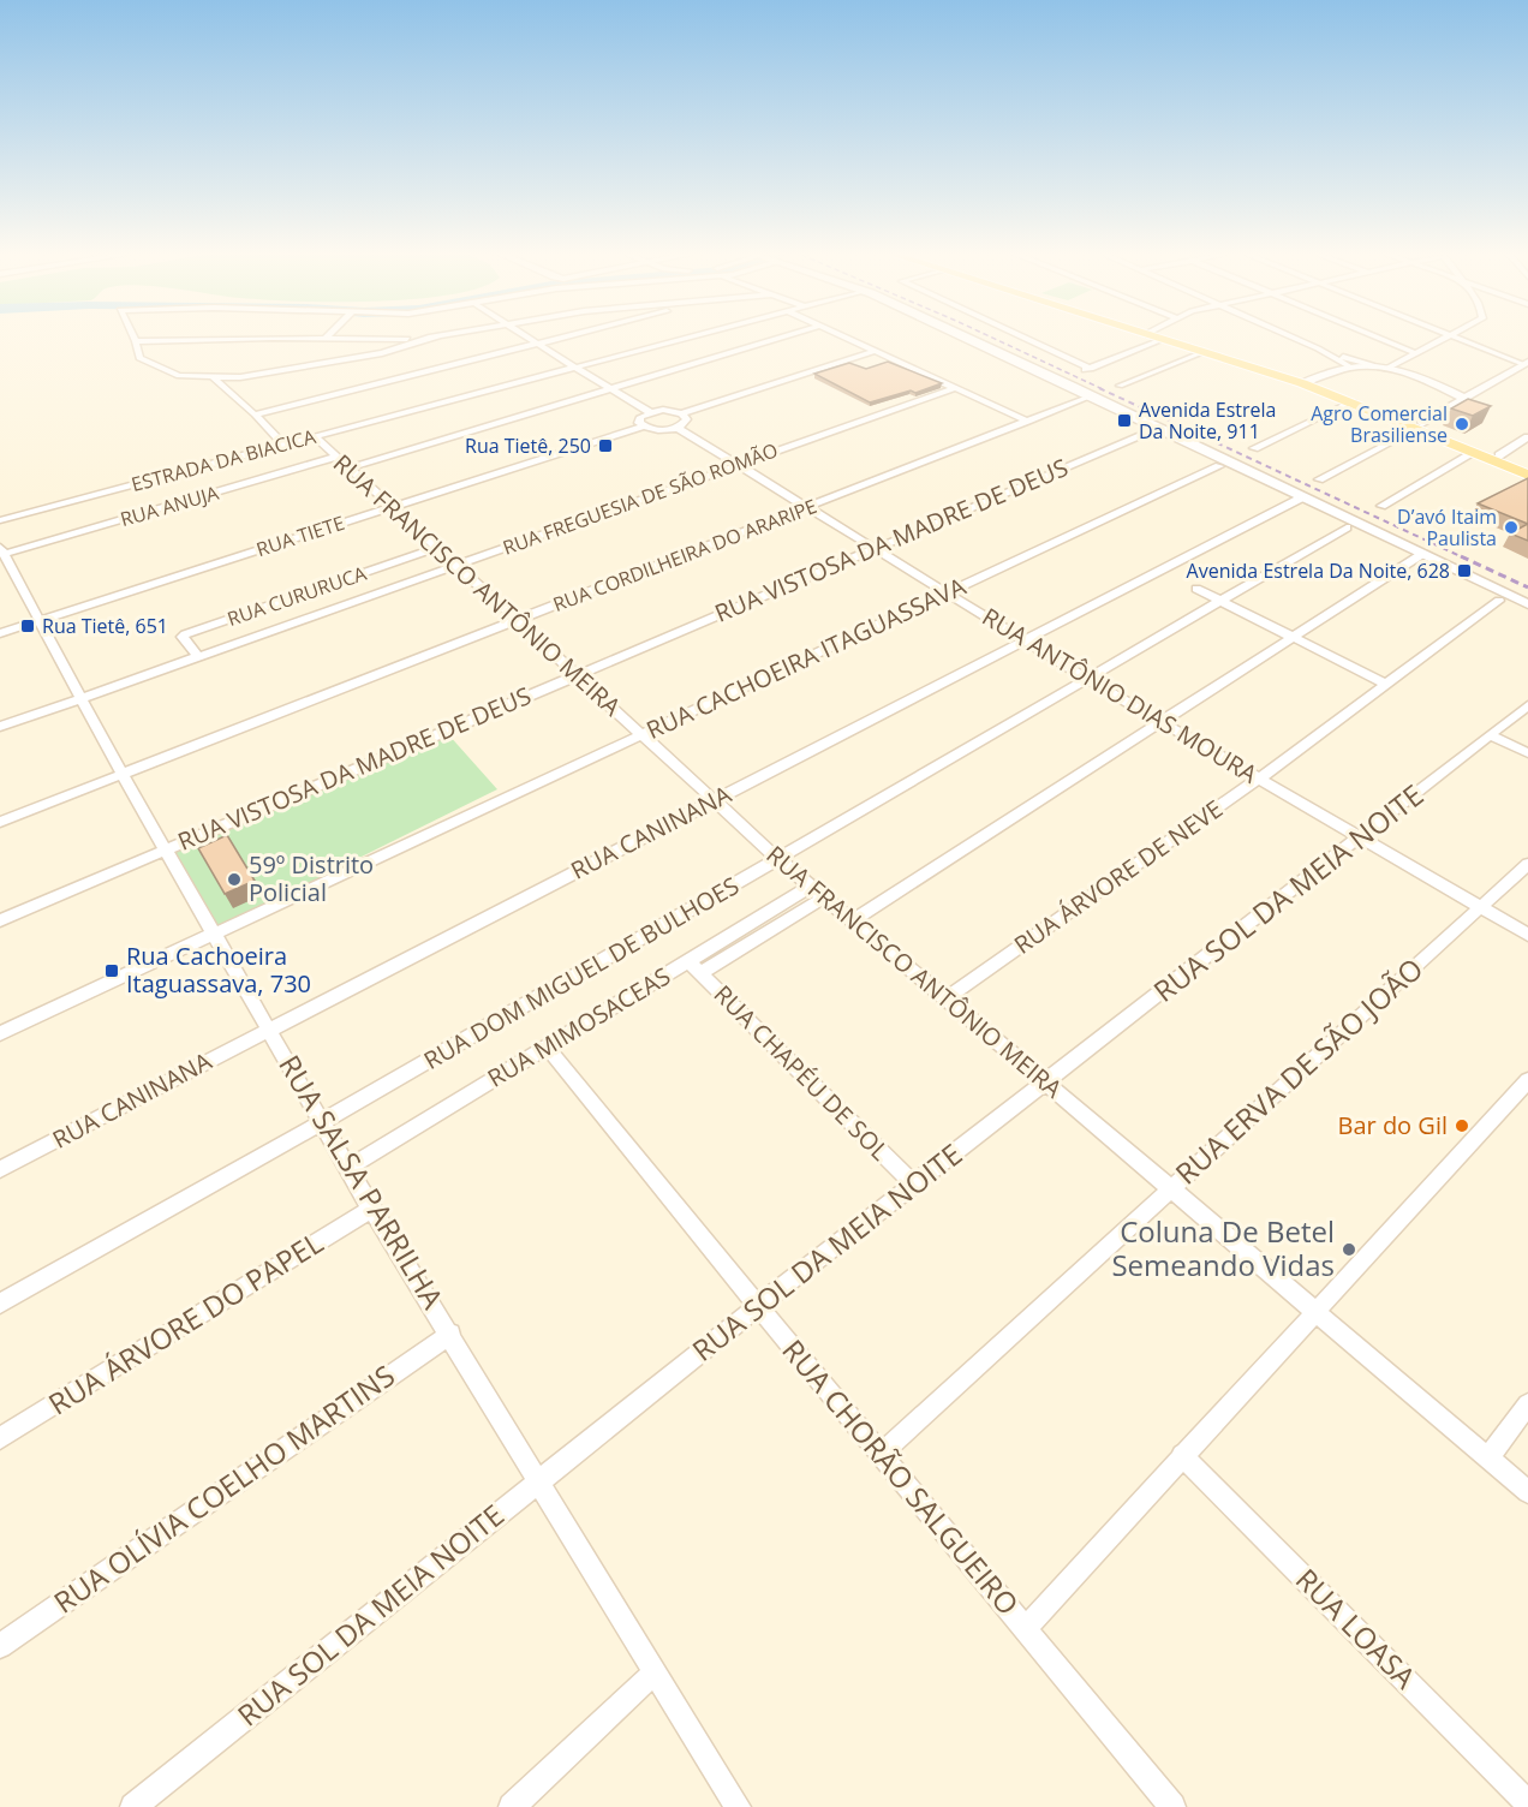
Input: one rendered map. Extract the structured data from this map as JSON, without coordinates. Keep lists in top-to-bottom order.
{
  "streets": {
    "street": [
      "ESTRADA DA BIACICA",
      "RUA FREGUESIA DE SÃO ROMÃO",
      "RUA ANUJA",
      "RUA TIETE",
      "RUA VISTOSA DA MADRE DE DEUS",
      "RUA CORDILHEIRA DO ARARIPE",
      "RUA FRANCISCO ANTÔNIO MEIRA",
      "RUA CURURUCA",
      "RUA CACHOEIRA ITAGUASSAVA",
      "RUA ANTÔNIO DIAS MOURA",
      "RUA CANINANA",
      "RUA ÁRVORE DE NEVE",
      "RUA SOL DA MEIA NOITE",
      "RUA DOM MIGUEL DE BULHOES",
      "RUA MIMOSACEAS",
      "RUA ERVA DE SÃO JOÃO",
      "RUA CHAPÉU DE SOL",
      "RUA SALSA PARRILHA",
      "RUA ÁRVORE DO PAPEL",
      "RUA CHORÃO SALGUEIRO",
      "RUA OLÍVIA COELHO MARTINS",
      "RUA LOASA"
    ]
  },
  "crossings": [
    ["ESTRADA DA BIACICA", "RUA FRANCISCO ANTÔNIO MEIRA"],
    ["RUA FREGUESIA DE SÃO ROMÃO", "RUA FRANCISCO ANTÔNIO MEIRA"],
    ["RUA FREGUESIA DE SÃO ROMÃO", "RUA CURURUCA"],
    ["RUA FREGUESIA DE SÃO ROMÃO", "RUA ANTÔNIO DIAS MOURA"],
    ["RUA FREGUESIA DE SÃO ROMÃO", "RUA SALSA PARRILHA"],
    ["RUA ANUJA", "RUA FRANCISCO ANTÔNIO MEIRA"],
    ["RUA ANUJA", "RUA SALSA PARRILHA"],
    ["RUA TIETE", "RUA FRANCISCO ANTÔNIO MEIRA"],
    ["RUA TIETE", "RUA ANTÔNIO DIAS MOURA"],
    ["RUA TIETE", "RUA SALSA PARRILHA"],
    ["RUA VISTOSA DA MADRE DE DEUS", "RUA FRANCISCO ANTÔNIO MEIRA"],
    ["RUA VISTOSA DA MADRE DE DEUS", "RUA ANTÔNIO DIAS MOURA"],
    ["RUA VISTOSA DA MADRE DE DEUS", "RUA SALSA PARRILHA"],
    ["RUA CORDILHEIRA DO ARARIPE", "RUA FRANCISCO ANTÔNIO MEIRA"],
    ["RUA CORDILHEIRA DO ARARIPE", "RUA ANTÔNIO DIAS MOURA"],
    ["RUA CORDILHEIRA DO ARARIPE", "RUA SALSA PARRILHA"],
    ["RUA FRANCISCO ANTÔNIO MEIRA", "RUA CURURUCA"],
    ["RUA FRANCISCO ANTÔNIO MEIRA", "RUA CACHOEIRA ITAGUASSAVA"],
    ["RUA FRANCISCO ANTÔNIO MEIRA", "RUA CANINANA"],
    ["RUA FRANCISCO ANTÔNIO MEIRA", "RUA ÁRVORE DE NEVE"],
    ["RUA FRANCISCO ANTÔNIO MEIRA", "RUA SOL DA MEIA NOITE"],
    ["RUA FRANCISCO ANTÔNIO MEIRA", "RUA DOM MIGUEL DE BULHOES"],
    ["RUA FRANCISCO ANTÔNIO MEIRA", "RUA MIMOSACEAS"],
    ["RUA FRANCISCO ANTÔNIO MEIRA", "RUA ERVA DE SÃO JOÃO"],
    ["RUA CACHOEIRA ITAGUASSAVA", "RUA ANTÔNIO DIAS MOURA"],
    ["RUA CACHOEIRA ITAGUASSAVA", "RUA SALSA PARRILHA"],
    ["RUA ANTÔNIO DIAS MOURA", "RUA CANINANA"],
    ["RUA ANTÔNIO DIAS MOURA", "RUA ÁRVORE DE NEVE"],
    ["RUA ANTÔNIO DIAS MOURA", "RUA SOL DA MEIA NOITE"],
    ["RUA ANTÔNIO DIAS MOURA", "RUA DOM MIGUEL DE BULHOES"],
    ["RUA ANTÔNIO DIAS MOURA", "RUA ERVA DE SÃO JOÃO"],
    ["RUA CANINANA", "RUA SALSA PARRILHA"],
    ["RUA SOL DA MEIA NOITE", "RUA CHAPÉU DE SOL"],
    ["RUA SOL DA MEIA NOITE", "RUA SALSA PARRILHA"],
    ["RUA SOL DA MEIA NOITE", "RUA CHORÃO SALGUEIRO"],
    ["RUA DOM MIGUEL DE BULHOES", "RUA SALSA PARRILHA"],
    ["RUA MIMOSACEAS", "RUA CHAPÉU DE SOL"],
    ["RUA MIMOSACEAS", "RUA SALSA PARRILHA"],
    ["RUA MIMOSACEAS", "RUA CHORÃO SALGUEIRO"],
    ["RUA ERVA DE SÃO JOÃO", "RUA CHORÃO SALGUEIRO"],
    ["RUA SALSA PARRILHA", "RUA ÁRVORE DO PAPEL"],
    ["RUA SALSA PARRILHA", "RUA OLÍVIA COELHO MARTINS"]
  ],
  "places": {
    "transit": [
      "Avenida Estrela Da Noite, 911",
      "Rua Tietê, 250",
      "Avenida Estrela Da Noite, 628",
      "Rua Tietê, 651",
      "Rua Cachoeira Itaguassava, 730"
    ],
    "other": [
      "Agro Comercial Brasiliense",
      "D’avó Itaim Paulista",
      "59º Distrito Policial",
      "Bar do Gil",
      "Coluna De Betel Semeando Vidas"
    ]
  }
}
